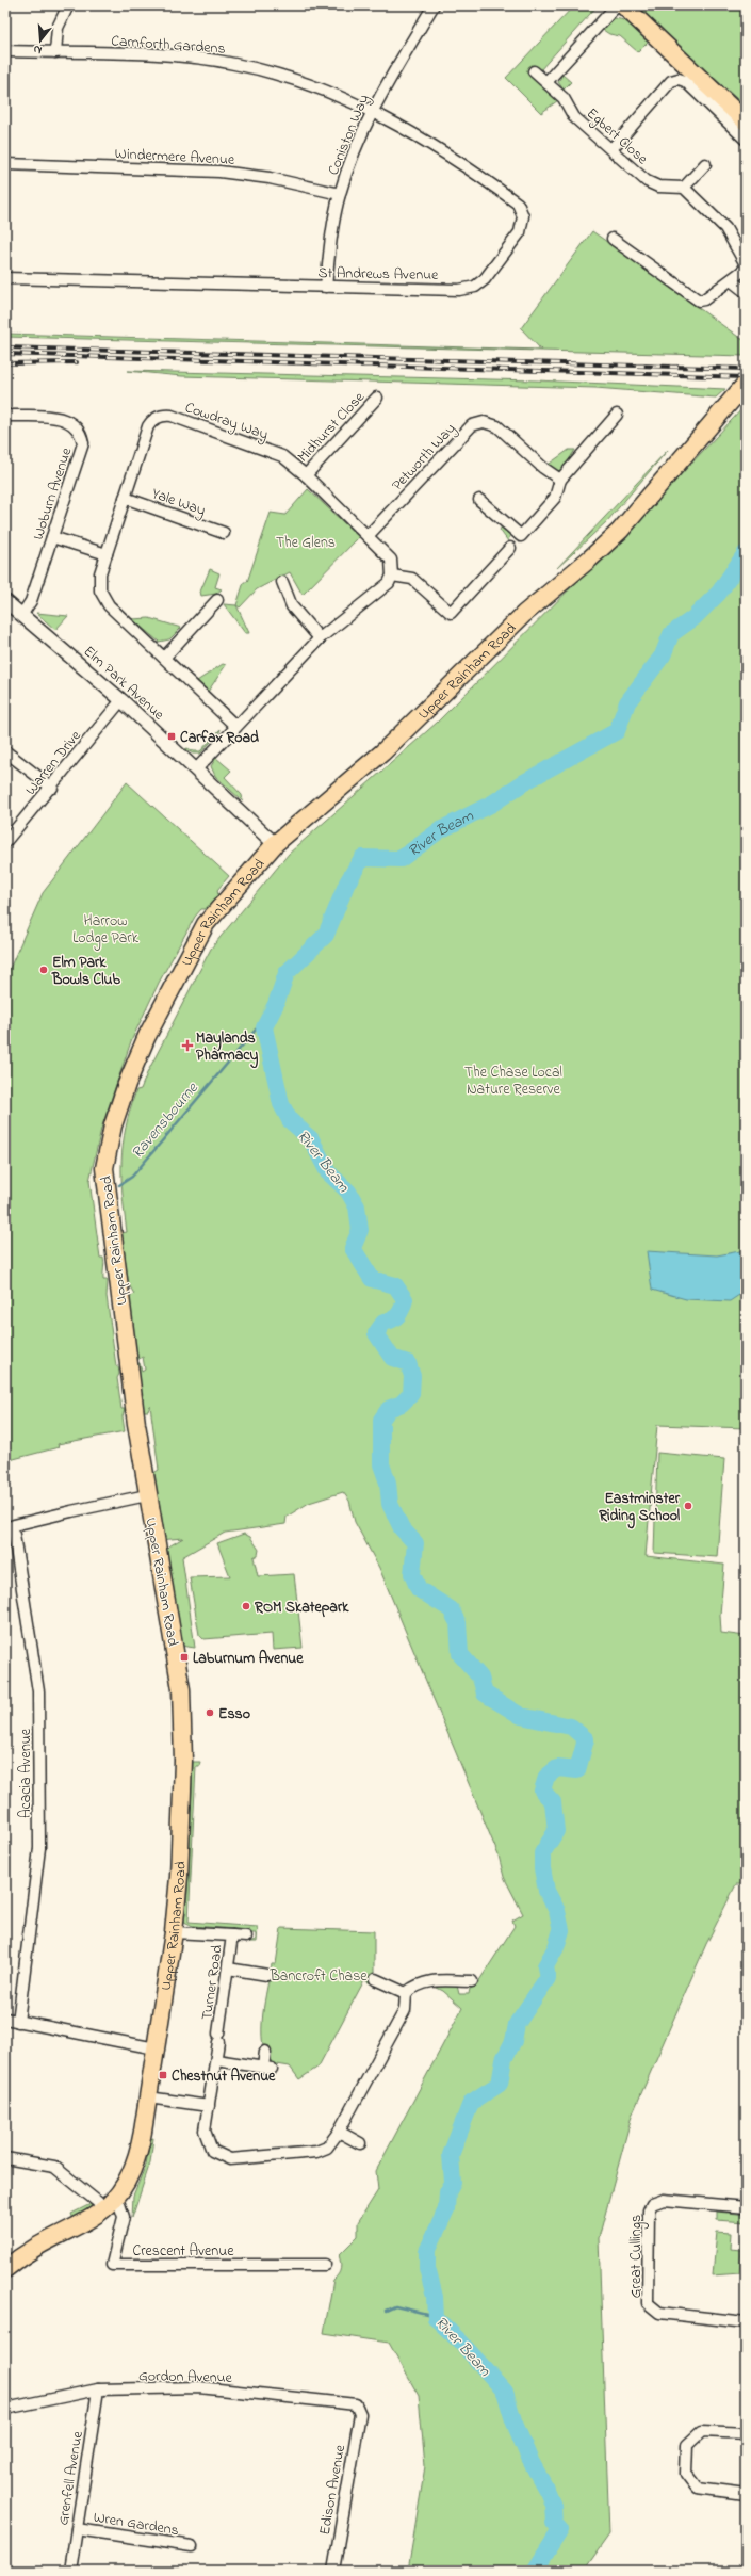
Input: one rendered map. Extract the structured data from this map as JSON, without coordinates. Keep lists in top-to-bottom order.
{
  "streets": {
    "main road": ["Upper Rainham Road"],
    "street": [
      "Carnforth Gardens",
      "Coniston Way",
      "Egbert Close",
      "Windermere Avenue",
      "St Andrews Avenue",
      "Cowdray Way",
      "Midhurst Close",
      "Petworth Way",
      "Woburn Avenue",
      "Yale Way",
      "Elm Park Avenue",
      "Warren Drive",
      "Acacia Avenue",
      "Turner Road",
      "Crescent Avenue",
      "Great Cullings",
      "Gordon Avenue",
      "Grenfell Avenue",
      "Edison Avenue",
      "Wren Gardens"
    ]
  },
  "crossings": [
    ["Carnforth Gardens", "Coniston Way"],
    ["Carnforth Gardens", "St Andrews Avenue"],
    ["Coniston Way", "Windermere Avenue"],
    ["Coniston Way", "St Andrews Avenue"],
    ["Cowdray Way", "Midhurst Close"],
    ["Cowdray Way", "Petworth Way"],
    ["Cowdray Way", "Yale Way"],
    ["Woburn Avenue", "Elm Park Avenue"],
    ["Upper Rainham Road", "Elm Park Avenue"],
    ["Upper Rainham Road", "Turner Road"],
    ["Upper Rainham Road", "Crescent Avenue"],
    ["Elm Park Avenue", "Warren Drive"],
    ["Gordon Avenue", "Grenfell Avenue"],
    ["Gordon Avenue", "Edison Avenue"],
    ["Grenfell Avenue", "Wren Gardens"]
  ],
  "water": ["River Beam", "Ravensbourne"],
  "parks": [
    "The Glens",
    "Harrow Lodge Park",
    "The Chase Local Nature Reserve",
    "Bancroft Chase"
  ],
  "places": {
    "transit": ["Carfax Road", "Laburnum Avenue", "Chestnut Avenue"],
    "other": [
      "Elm Park Bowls Club",
      "Eastminster Riding School",
      "ROM Skatepark",
      "Esso"
    ],
    "health": ["Maylands Pharmacy"]
  },
  "north": "bottom"
}
